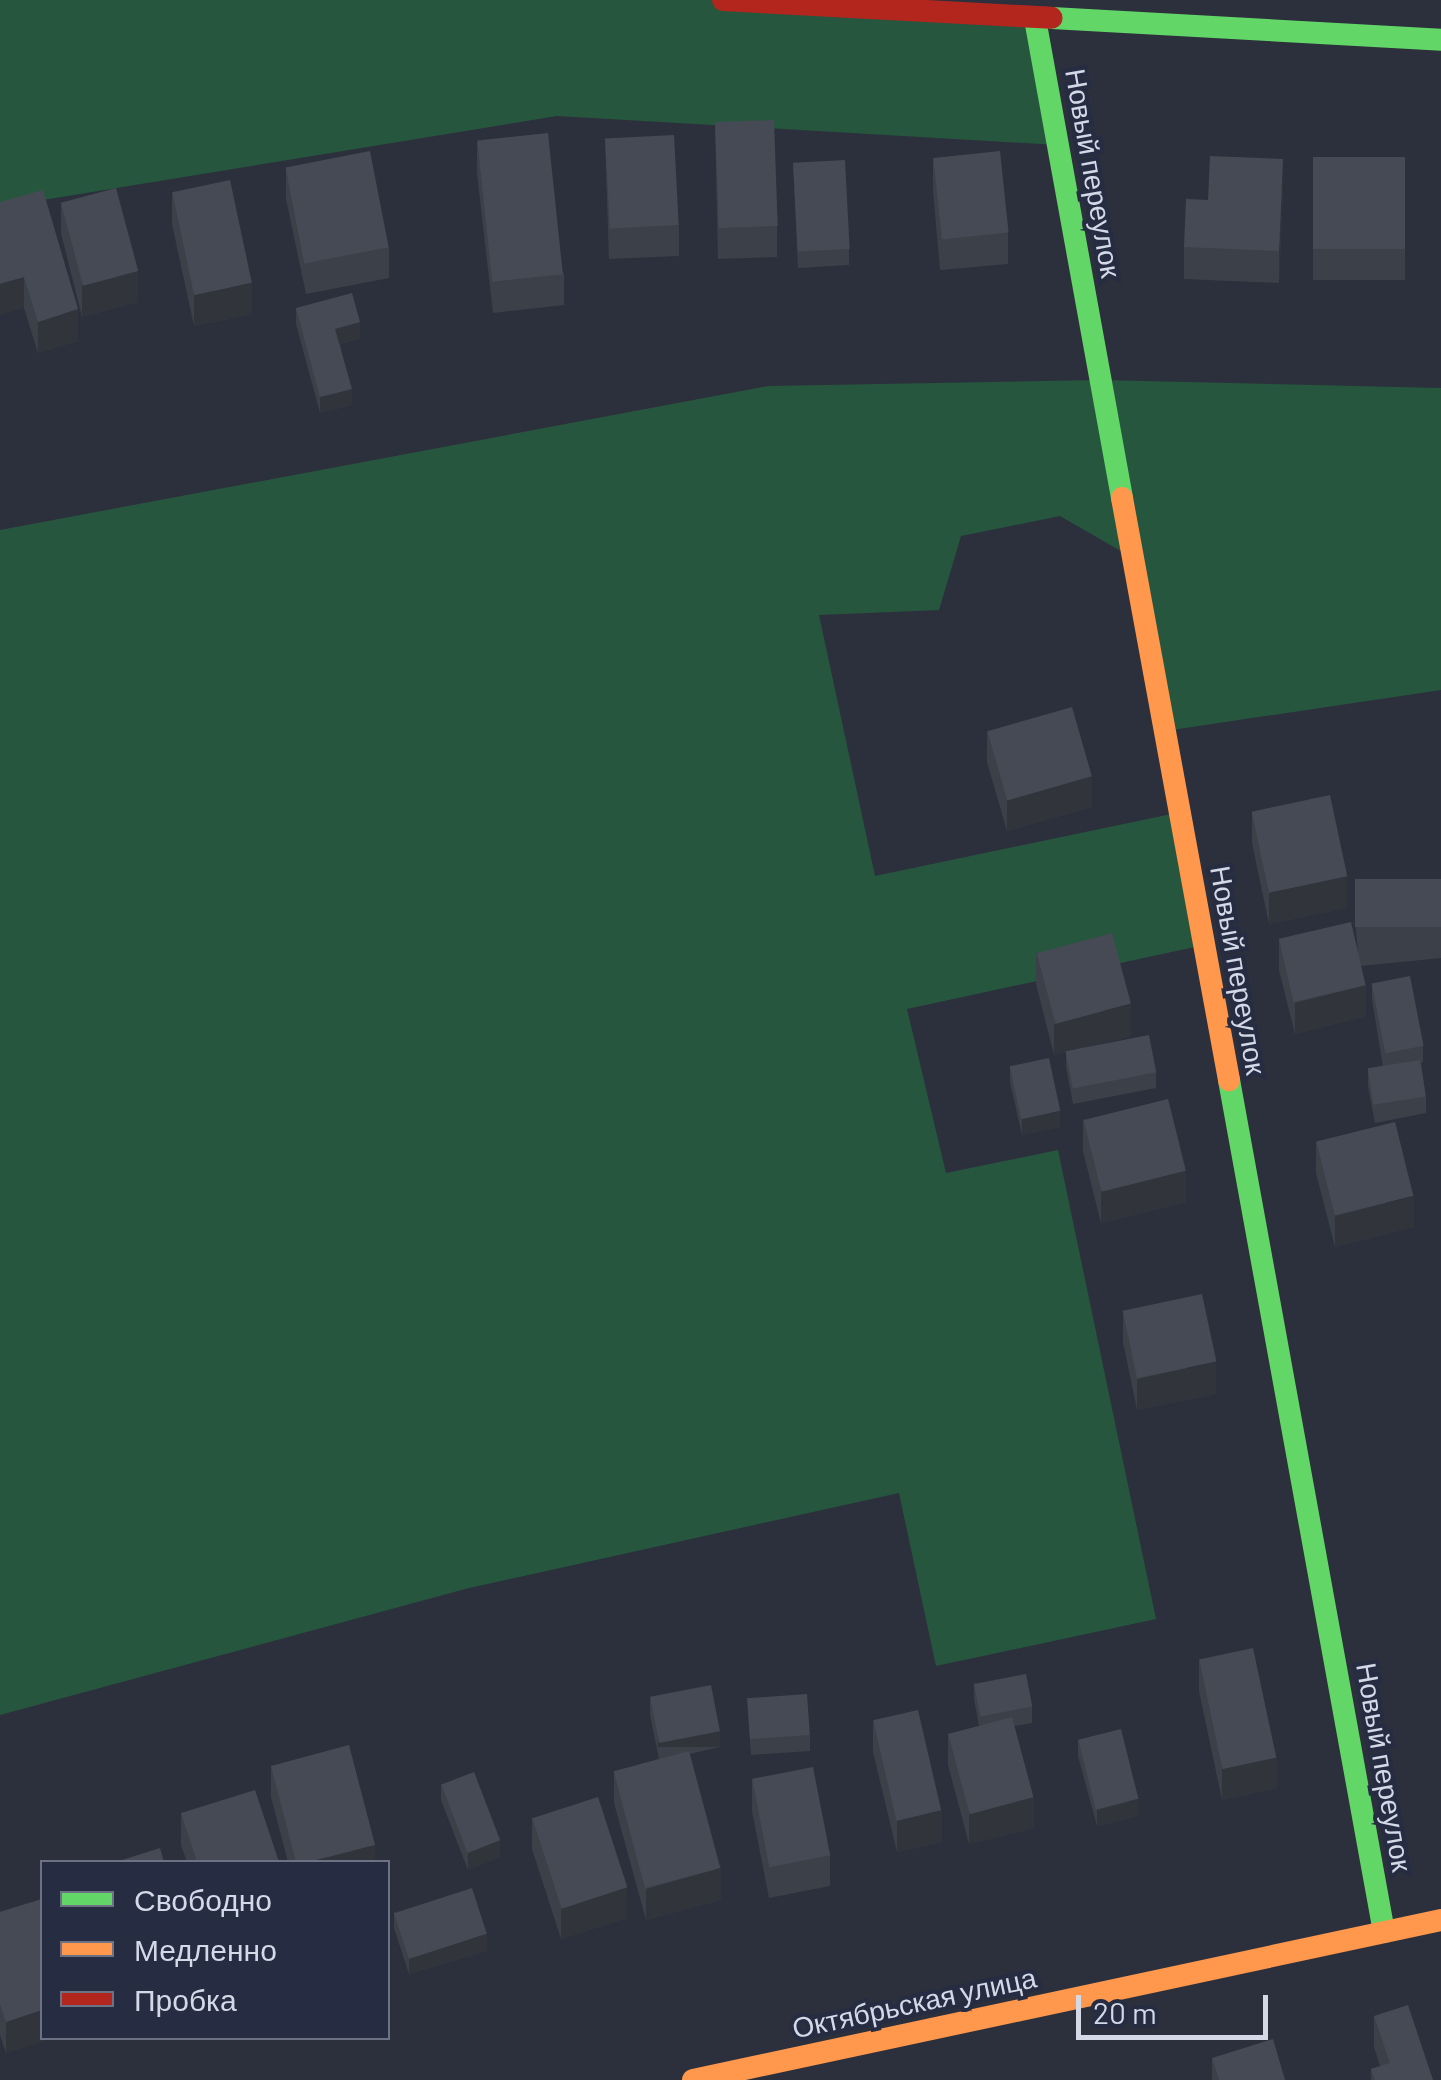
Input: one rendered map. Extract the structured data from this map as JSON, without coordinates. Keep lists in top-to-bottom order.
{
  "streets": {
    "street": ["Новый переулок", "Октябрьская улица"]
  },
  "crossings": [
    ["Новый переулок", "Октябрьская улица"]
  ],
  "legend": ["Свободно", "Медленно", "Пробка"],
  "scale_bar": "20 m"
}
